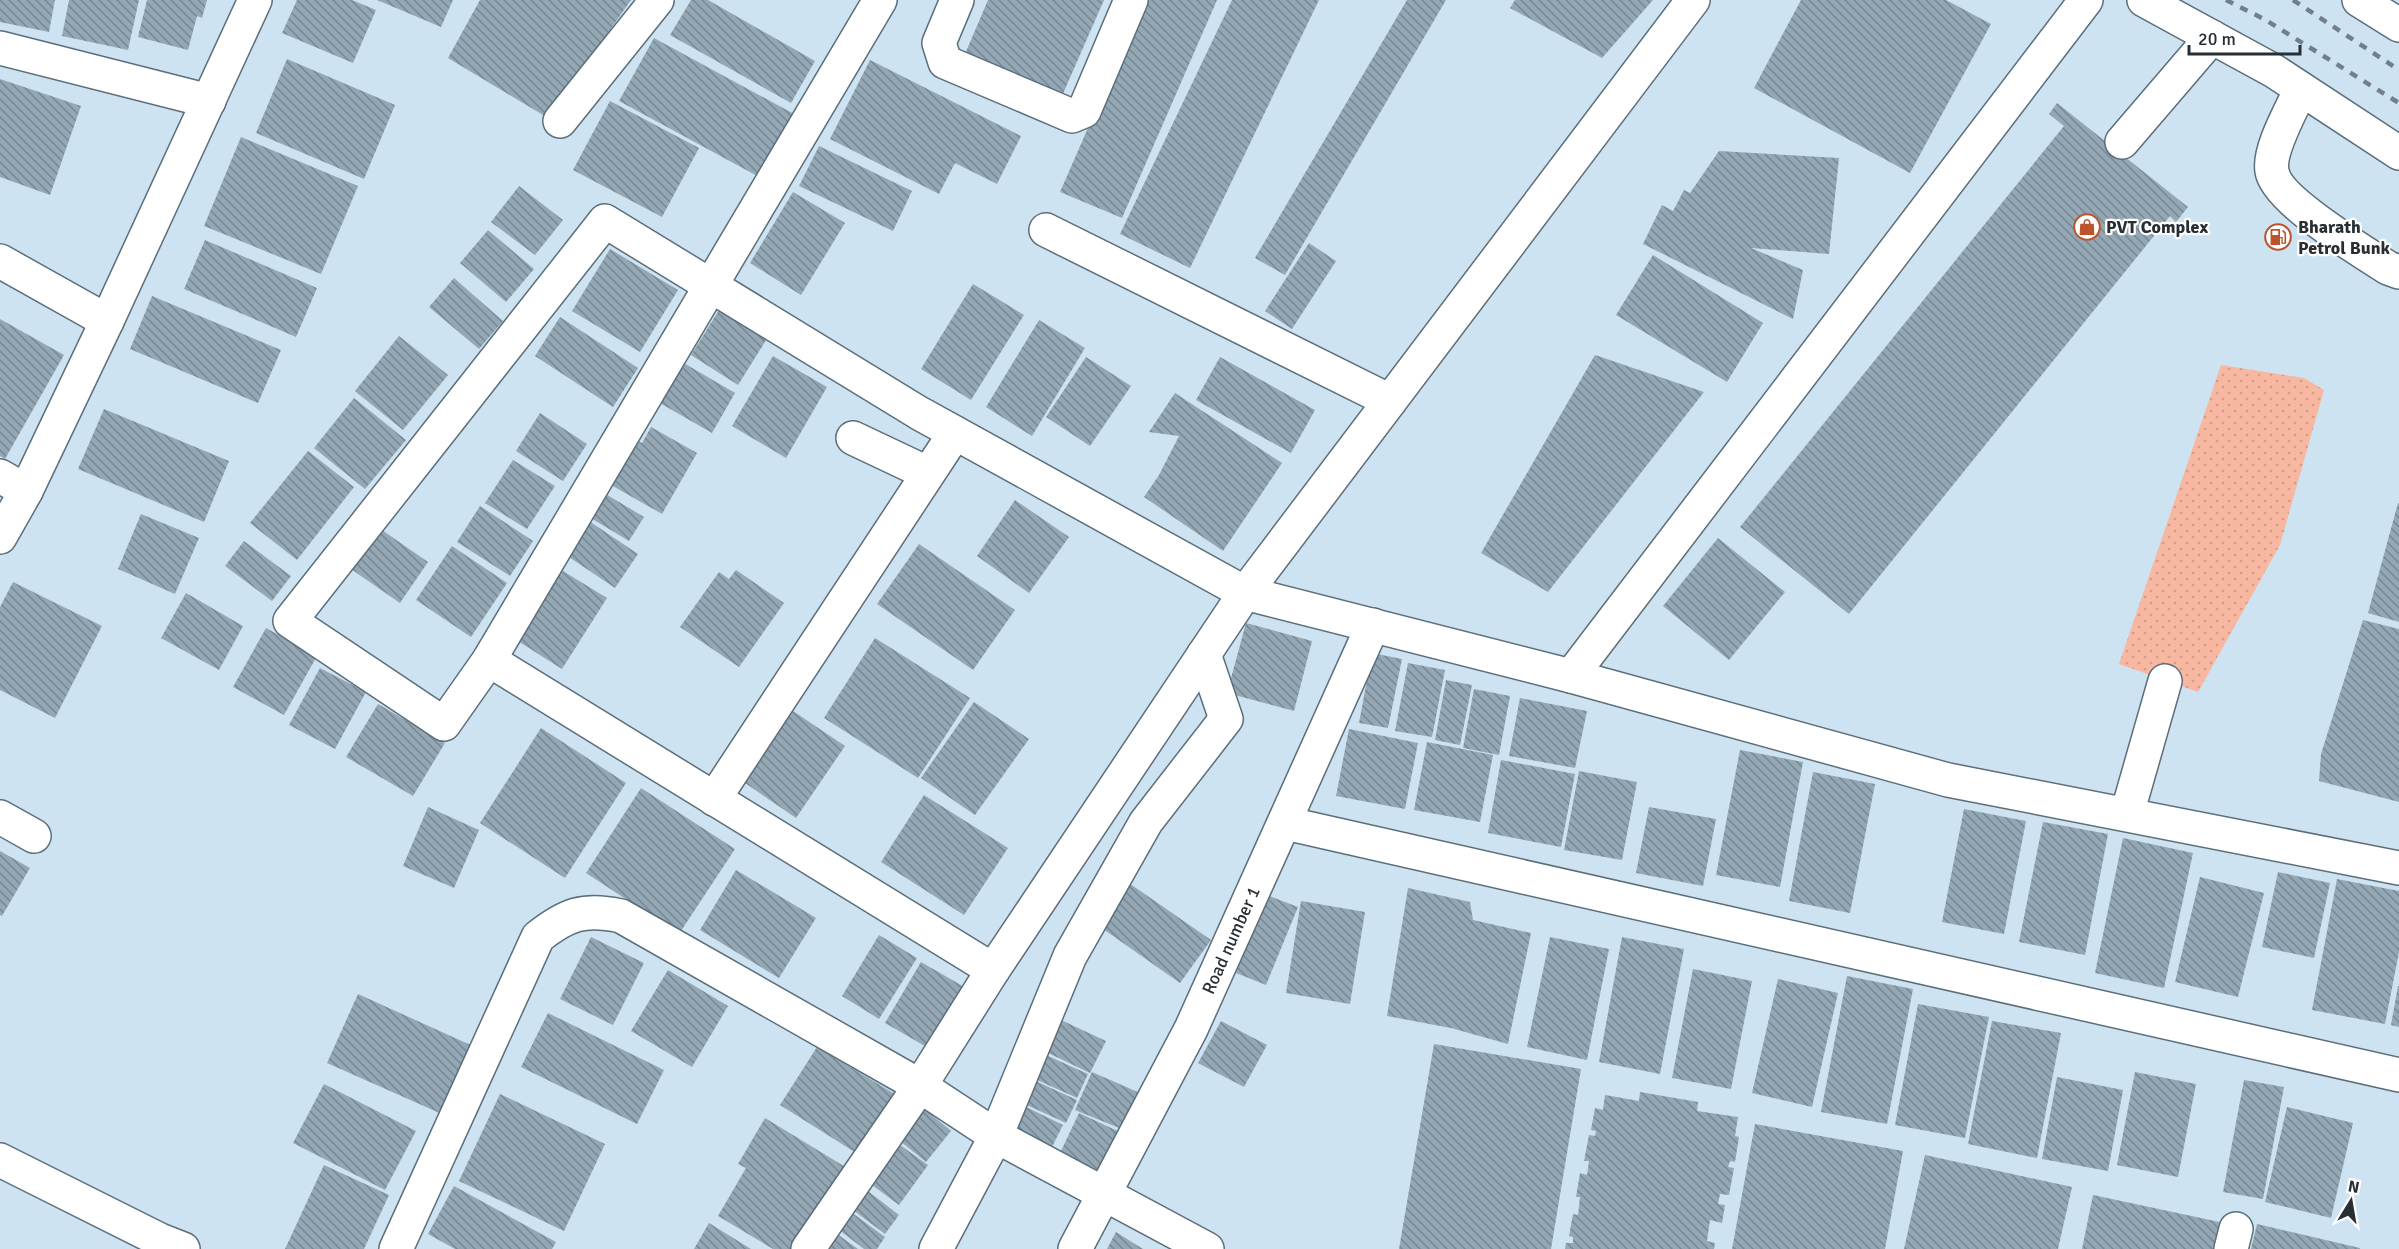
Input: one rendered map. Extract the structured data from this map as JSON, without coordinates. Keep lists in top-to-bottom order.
{
  "streets": {
    "main road": ["Road number 1"]
  },
  "places": {
    "shop": ["PVT Complex"],
    "fuel station": ["Bharath Petrol Bunk"]
  },
  "scale_bar": "20 m",
  "north": "top"
}
